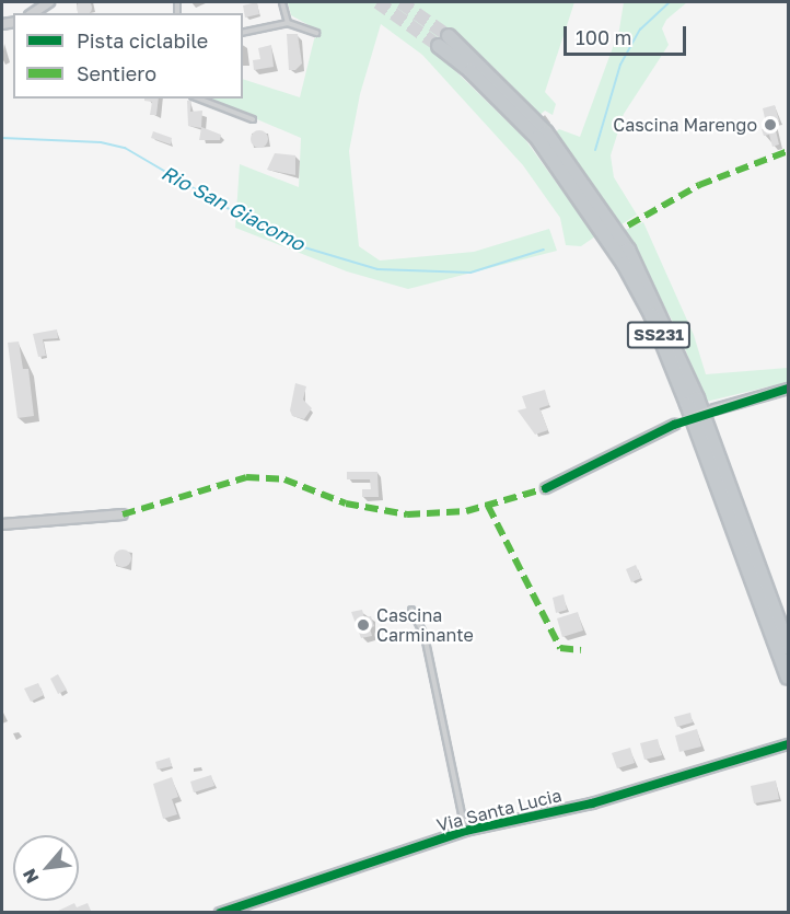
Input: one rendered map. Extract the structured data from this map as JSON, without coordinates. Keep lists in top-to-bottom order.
{
  "streets": {
    "highway": ["SS231"],
    "street": ["Via Santa Lucia"]
  },
  "water": ["Rio San Giacomo"],
  "places": ["Cascina Marengo", "Cascina Carminante"],
  "legend": ["Pista ciclabile", "Sentiero"],
  "scale_bar": "100 m",
  "north": "bottom left"
}
